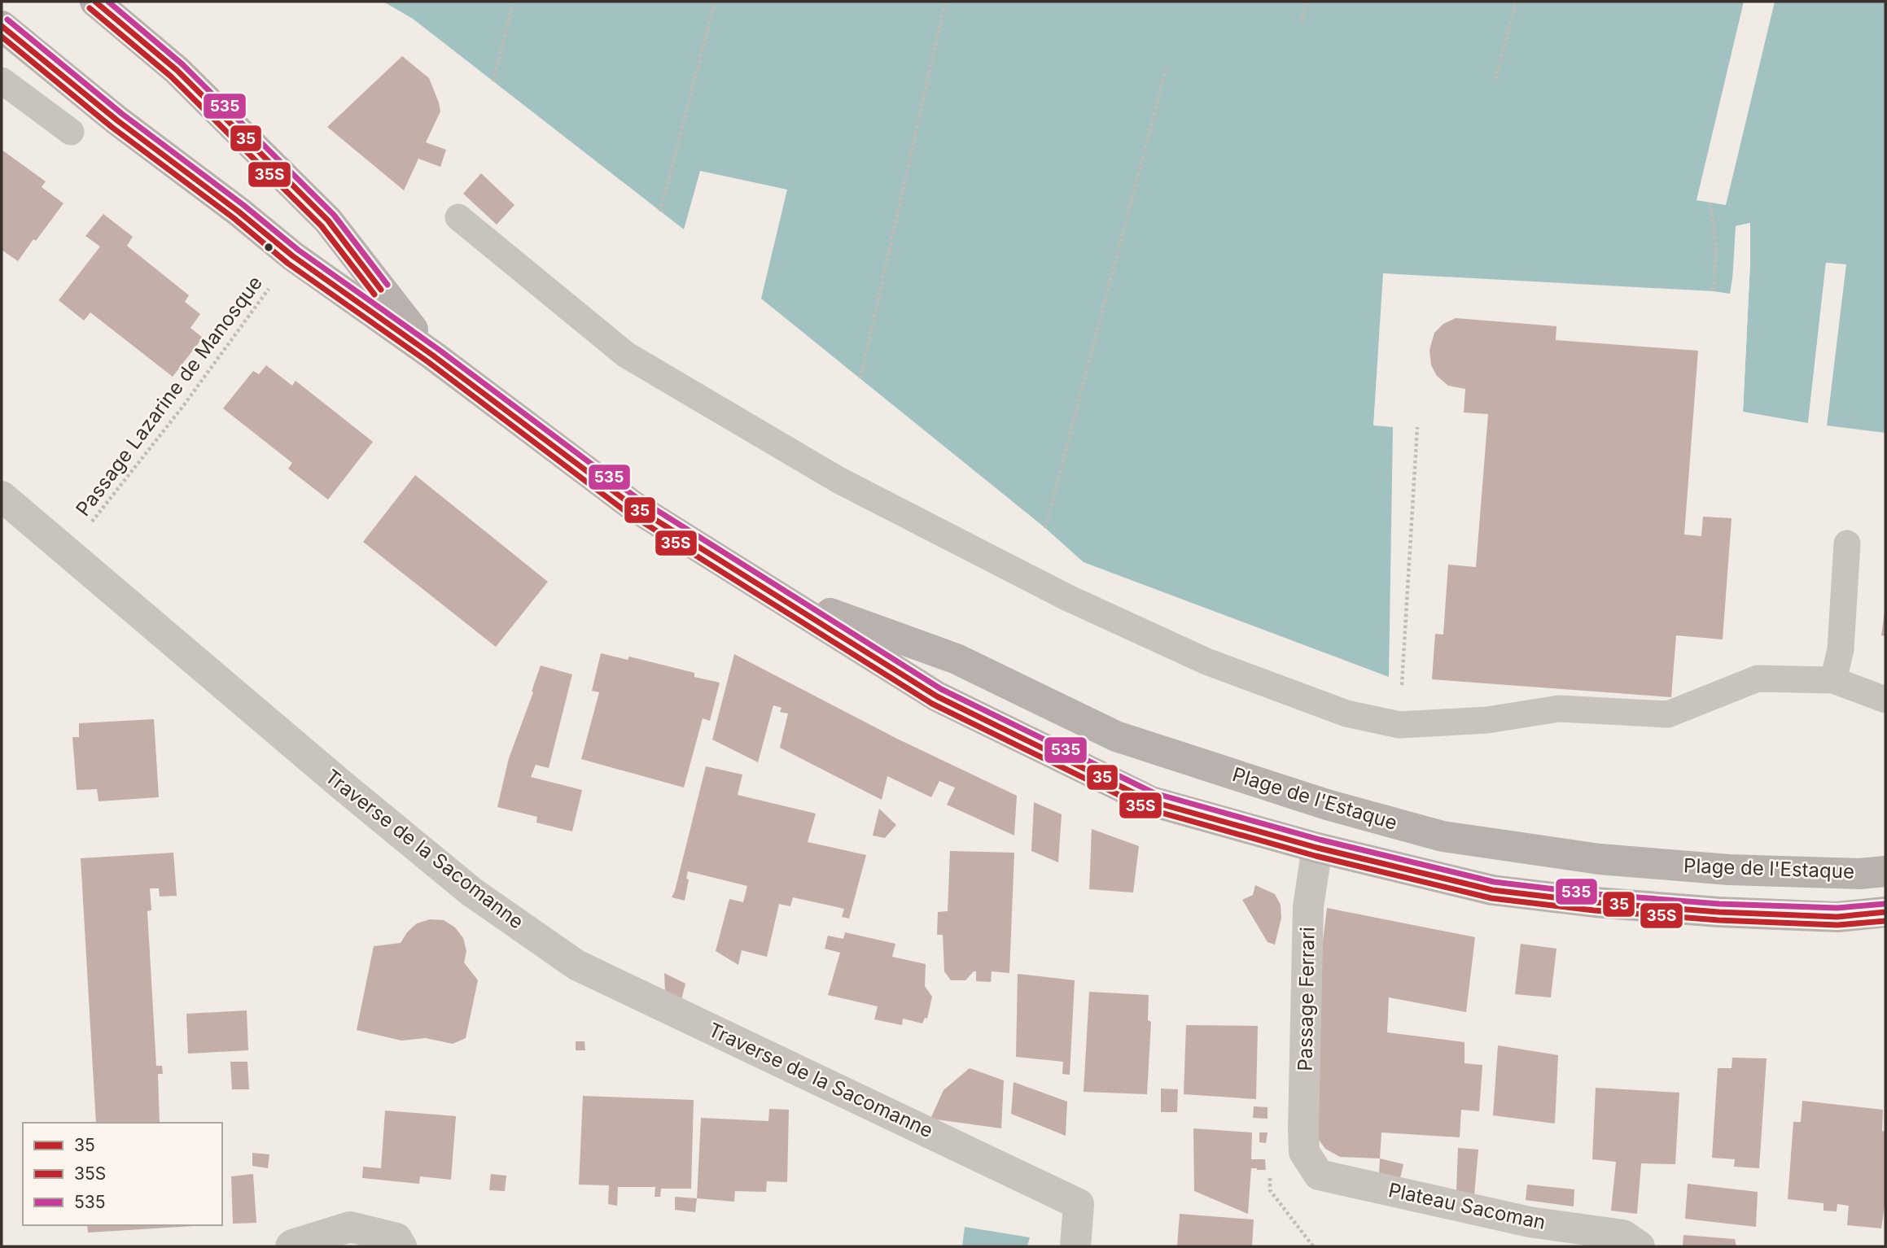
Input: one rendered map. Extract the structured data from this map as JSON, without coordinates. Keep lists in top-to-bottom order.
{
  "streets": {
    "main road": ["Plage de l'Estaque"],
    "street": ["Traverse de la Sacomanne", "Passage Ferrari", "Plateau Sacoman"],
    "path": ["Passage Lazarine de Manosque"]
  },
  "crossings": [
    ["Passage Lazarine de Manosque", "Plage de l'Estaque"],
    ["Passage Lazarine de Manosque", "Traverse de la Sacomanne"],
    ["Plage de l'Estaque", "Passage Ferrari"],
    ["Passage Ferrari", "Plateau Sacoman"]
  ],
  "lines": ["transit line 35", "transit line 535", "transit line 35S"],
  "legend": ["35", "35S", "535"]
}
